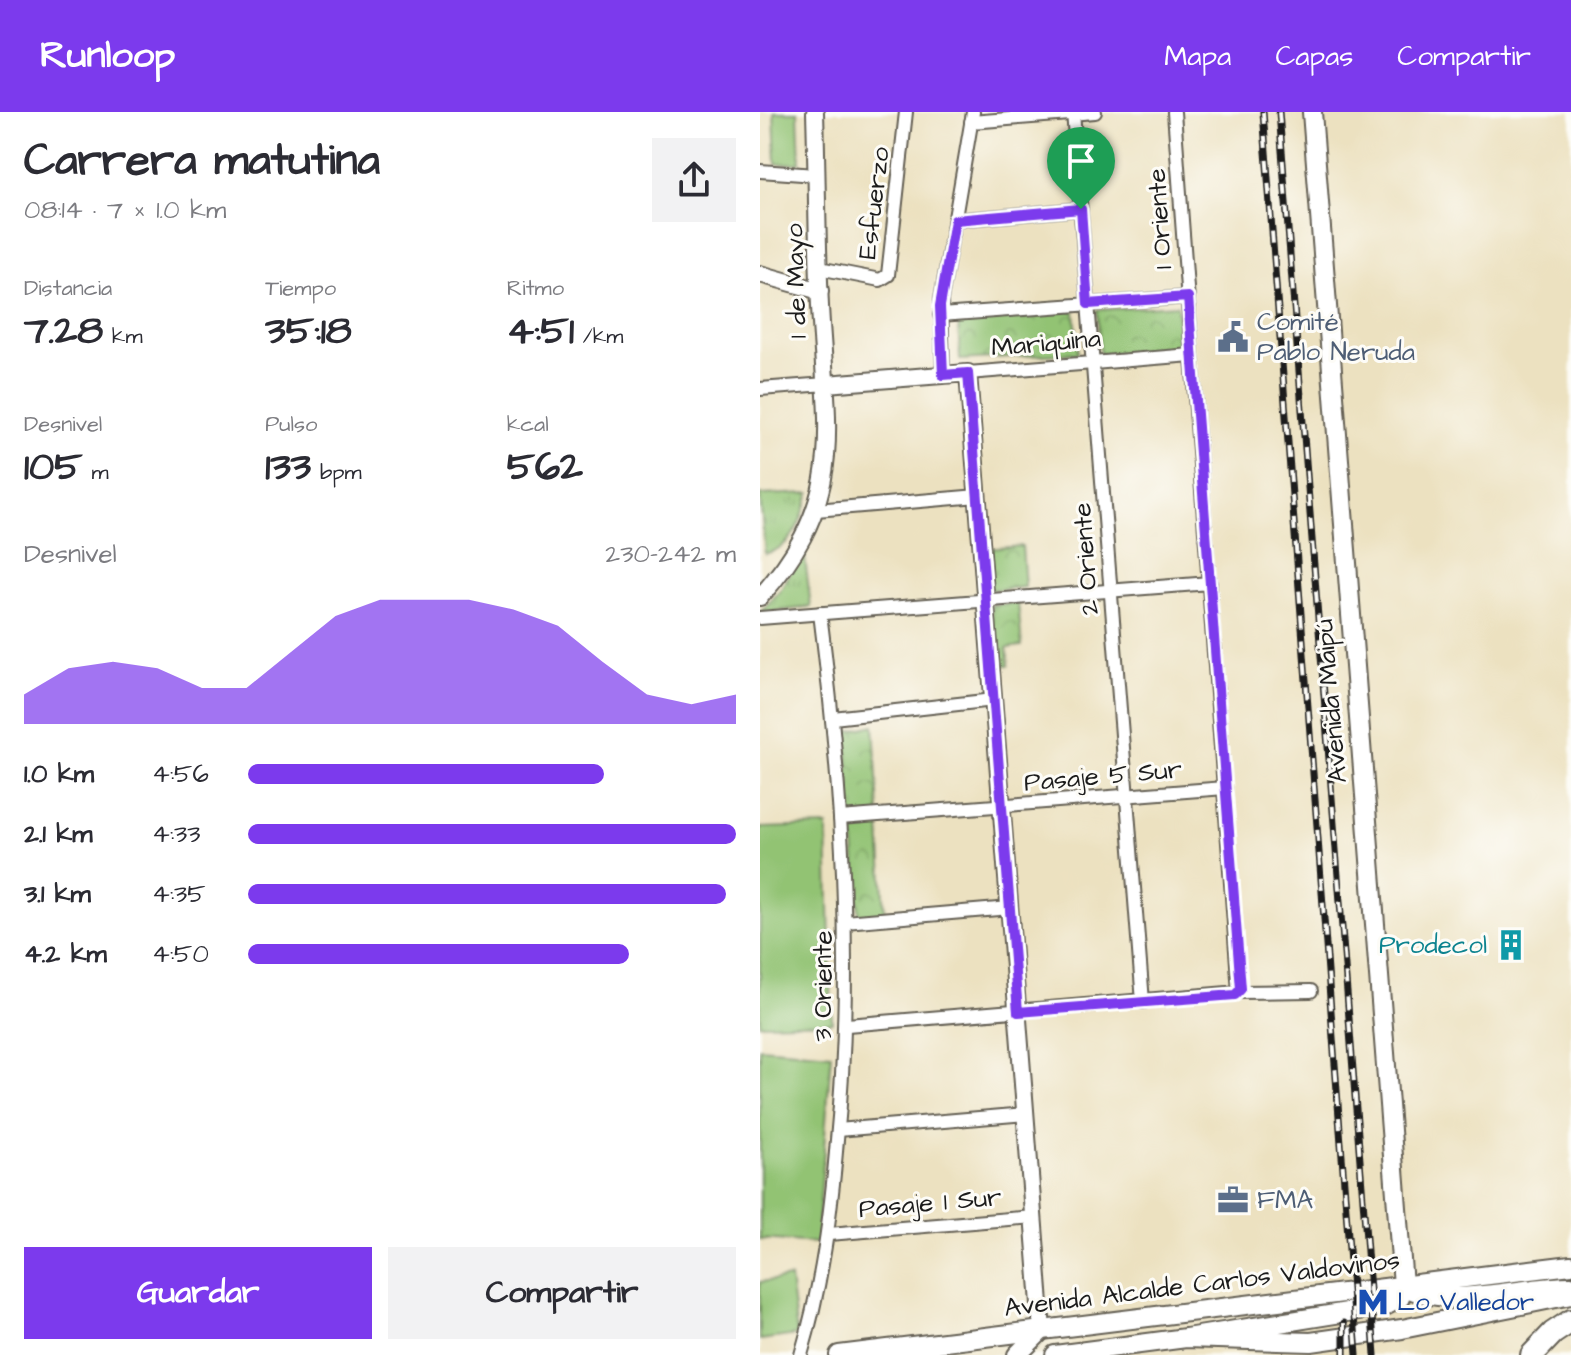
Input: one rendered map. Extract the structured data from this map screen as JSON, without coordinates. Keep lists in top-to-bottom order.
{
  "streets": {
    "main road": ["Avenida Maipú", "Avenida Alcalde Carlos Valdovinos"],
    "street": [
      "Esfuerzo",
      "1 Oriente",
      "1 de Mayo",
      "Mariquina",
      "2 Oriente",
      "Pasaje 5 Sur",
      "3 Oriente",
      "Pasaje 1 Sur"
    ]
  },
  "crossings": [
    ["Esfuerzo", "1 de Mayo"],
    ["1 Oriente", "Mariquina"],
    ["1 Oriente", "Pasaje 5 Sur"],
    ["1 de Mayo", "Mariquina"],
    ["Mariquina", "2 Oriente"],
    ["2 Oriente", "Pasaje 5 Sur"],
    ["Avenida Maipú", "Avenida Alcalde Carlos Valdovinos"],
    ["Pasaje 5 Sur", "3 Oriente"],
    ["3 Oriente", "Pasaje 1 Sur"]
  ],
  "places": {
    "public building": ["Comité Pablo Neruda"],
    "building": ["Prodecol"],
    "office": ["FMA"],
    "metro station": ["Lo Valledor"]
  },
  "page": {
    "header": "Runloop",
    "nav": ["Mapa", "Capas", "Compartir"],
    "heading": ["Carrera matutina", "08:14 · 7 × 1.0 km"],
    "stats": [
      ["Distancia", "7.28 km"],
      ["Tiempo", "35:18"],
      ["Ritmo", "4:51 /km"],
      ["Desnivel", "105 m"],
      ["Pulso", "133 bpm"],
      ["kcal", "562"]
    ],
    "chart": ["Desnivel", "230–242 m"],
    "list": [
      {
        "name": "1.0 km",
        "note": "4:56"
      },
      {
        "name": "2.1 km",
        "note": "4:33"
      },
      {
        "name": "3.1 km",
        "note": "4:35"
      },
      {
        "name": "4.2 km",
        "note": "4:50"
      }
    ],
    "buttons": ["Guardar", "Compartir"]
  }
}
